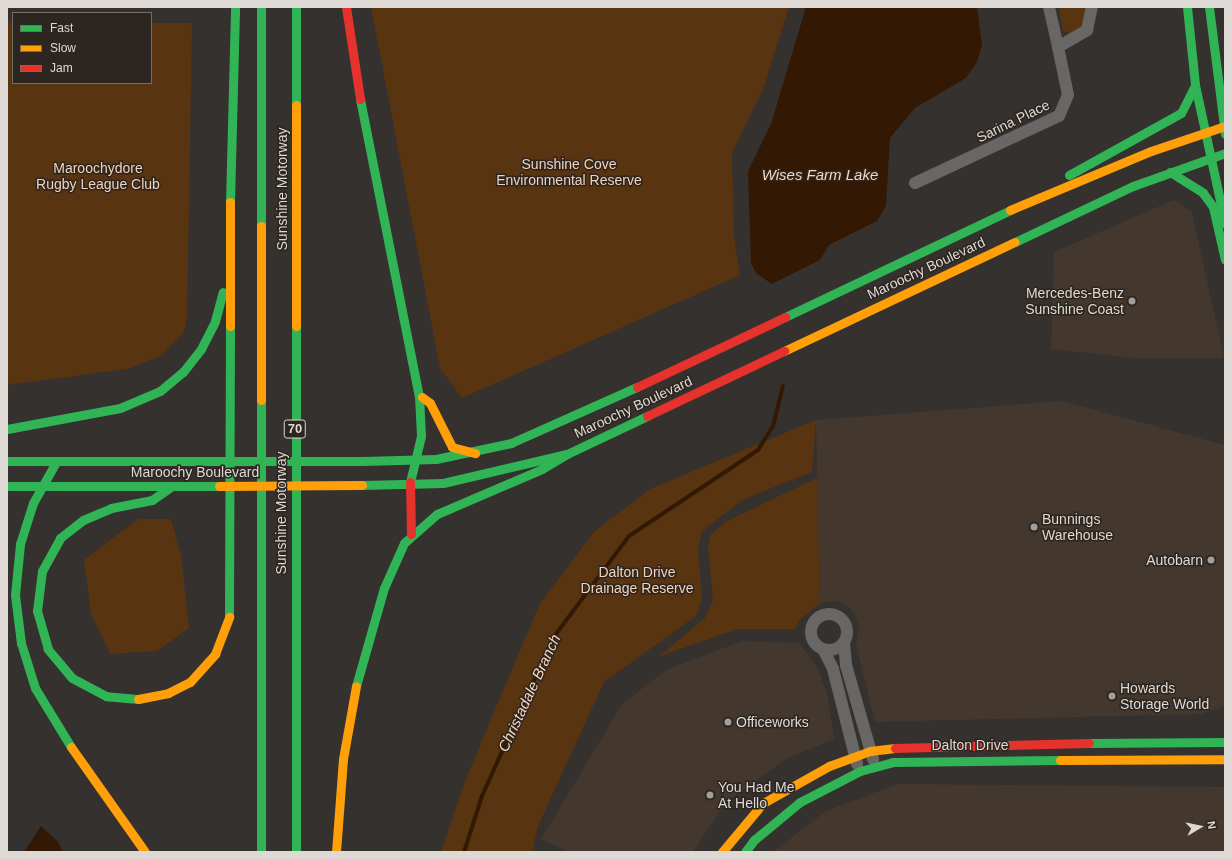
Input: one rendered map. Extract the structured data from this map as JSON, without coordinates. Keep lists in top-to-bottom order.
{
  "streets": {
    "main road": [
      "Sunshine Motorway",
      "Maroochy Boulevard",
      "70",
      "Dalton Drive"
    ],
    "street": ["Sarina Place"]
  },
  "water": ["Wises Farm Lake", "Christadale Branch"],
  "parks": ["Sunshine Cove Environmental Reserve", "Maroochydore Rugby League Club", "Dalton Drive Drainage Reserve"],
  "places": [
    "Mercedes-Benz Sunshine Coast",
    "Bunnings Warehouse",
    "Autobarn",
    "Howards Storage World",
    "Officeworks",
    "You Had Me At Hello"
  ],
  "legend": ["Fast", "Slow", "Jam"],
  "north": "right"
}
